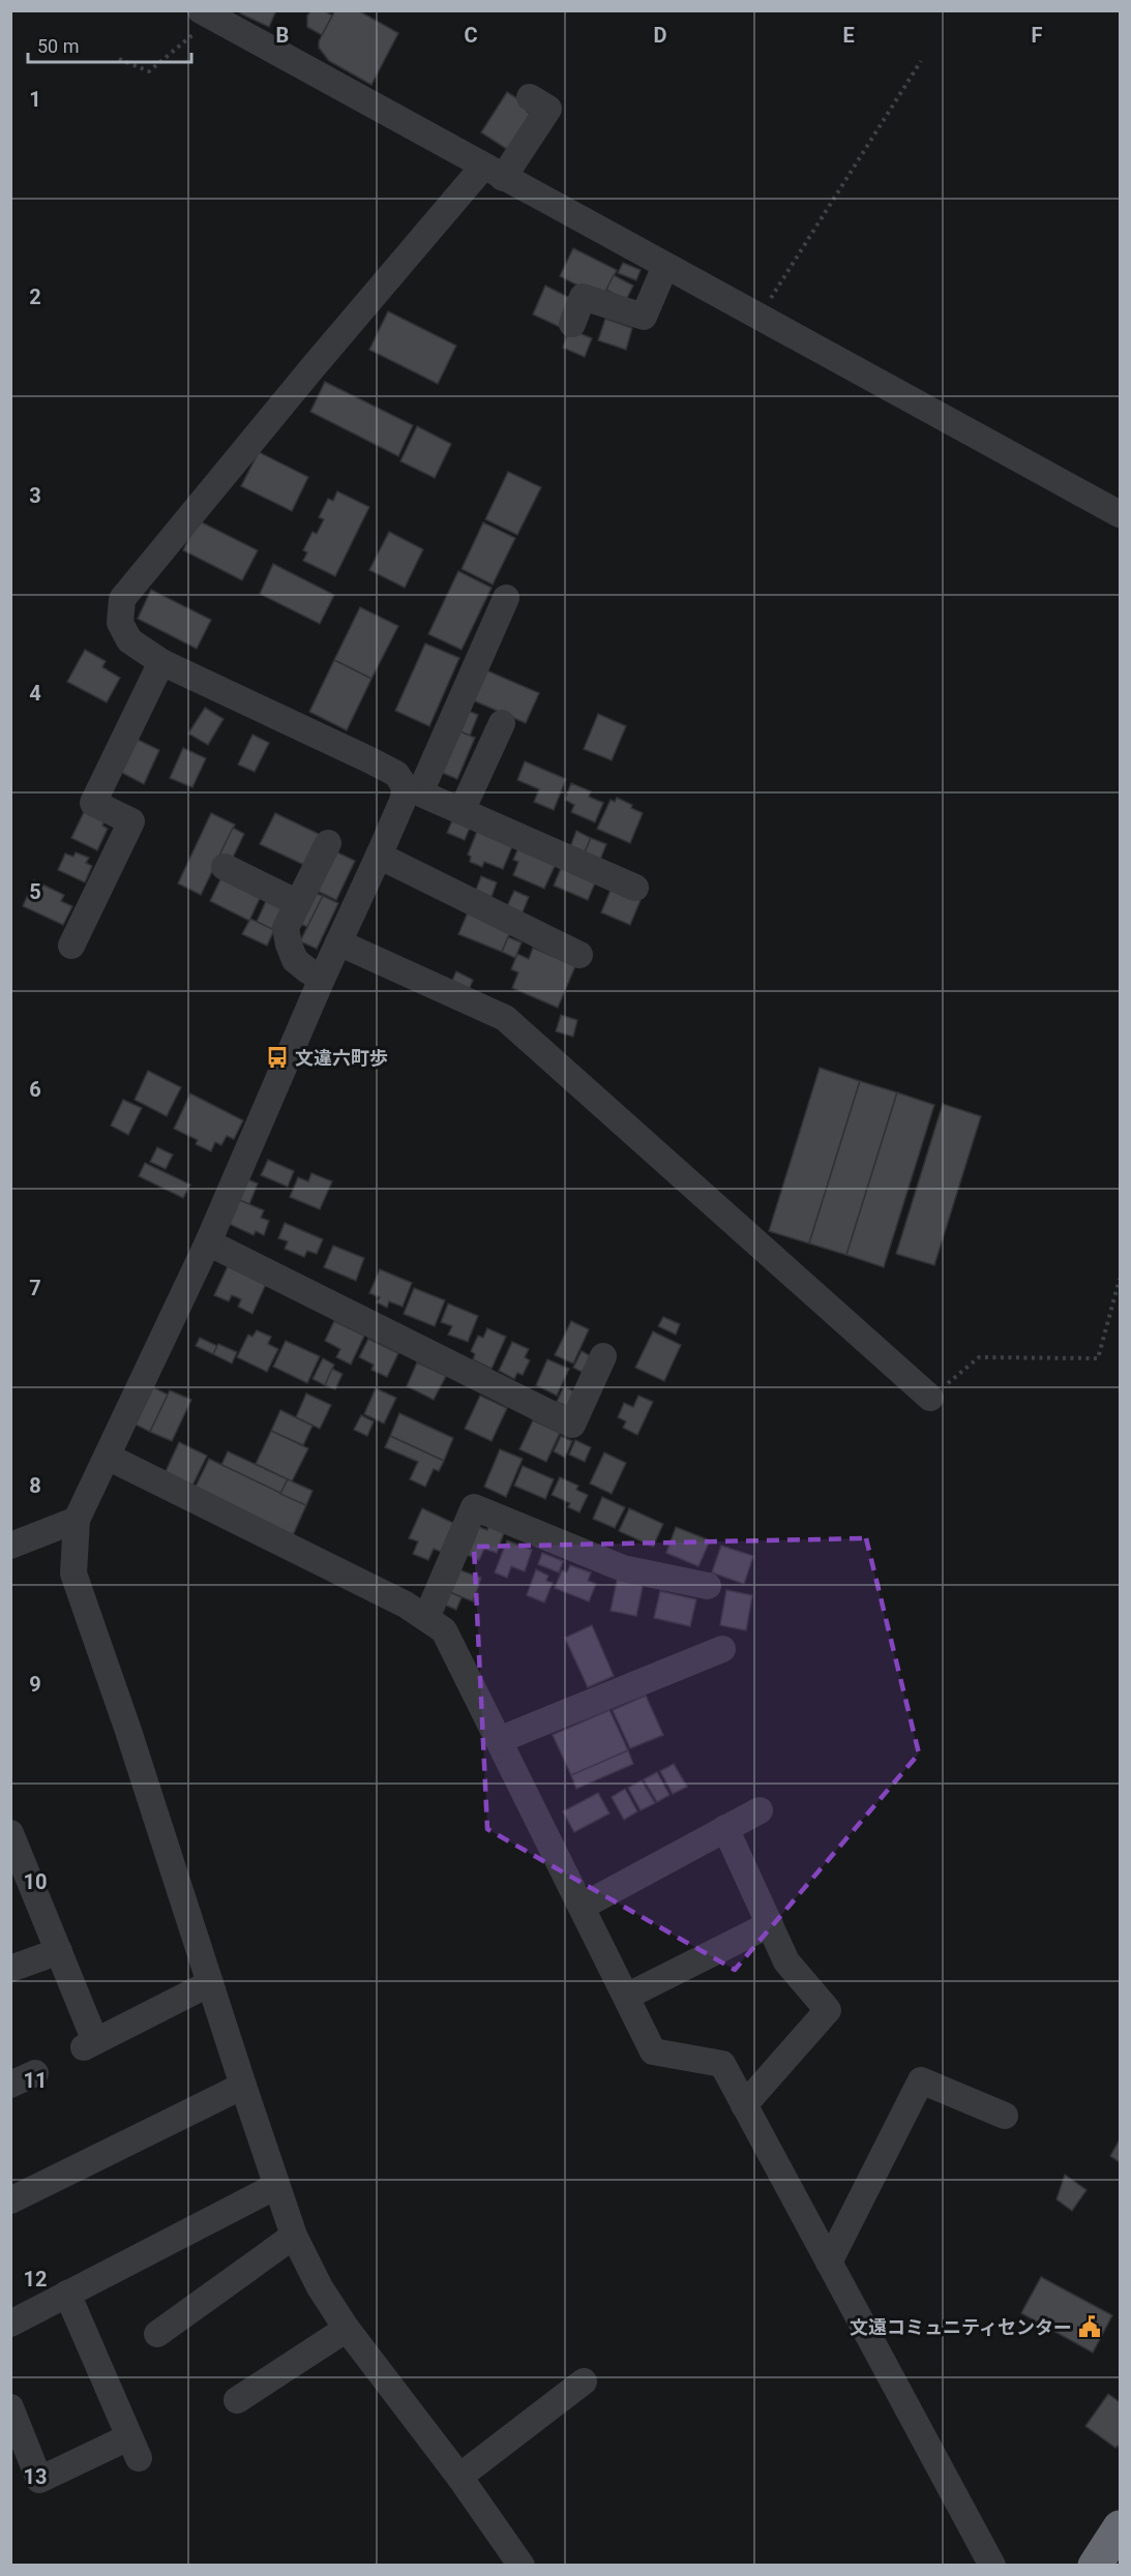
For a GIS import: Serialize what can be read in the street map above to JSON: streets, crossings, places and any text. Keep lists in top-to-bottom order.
{
  "places": {
    "bus stop": ["文違六町歩"],
    "public building": ["文遠コミュニティセンター"]
  },
  "scale_bar": "50 m",
  "grid": {
    "columns": [
      "B",
      "C",
      "D",
      "E",
      "F"
    ],
    "rows": [
      "1",
      "2",
      "3",
      "4",
      "5",
      "6",
      "7",
      "8",
      "9",
      "10",
      "11",
      "12",
      "13"
    ]
  }
}
